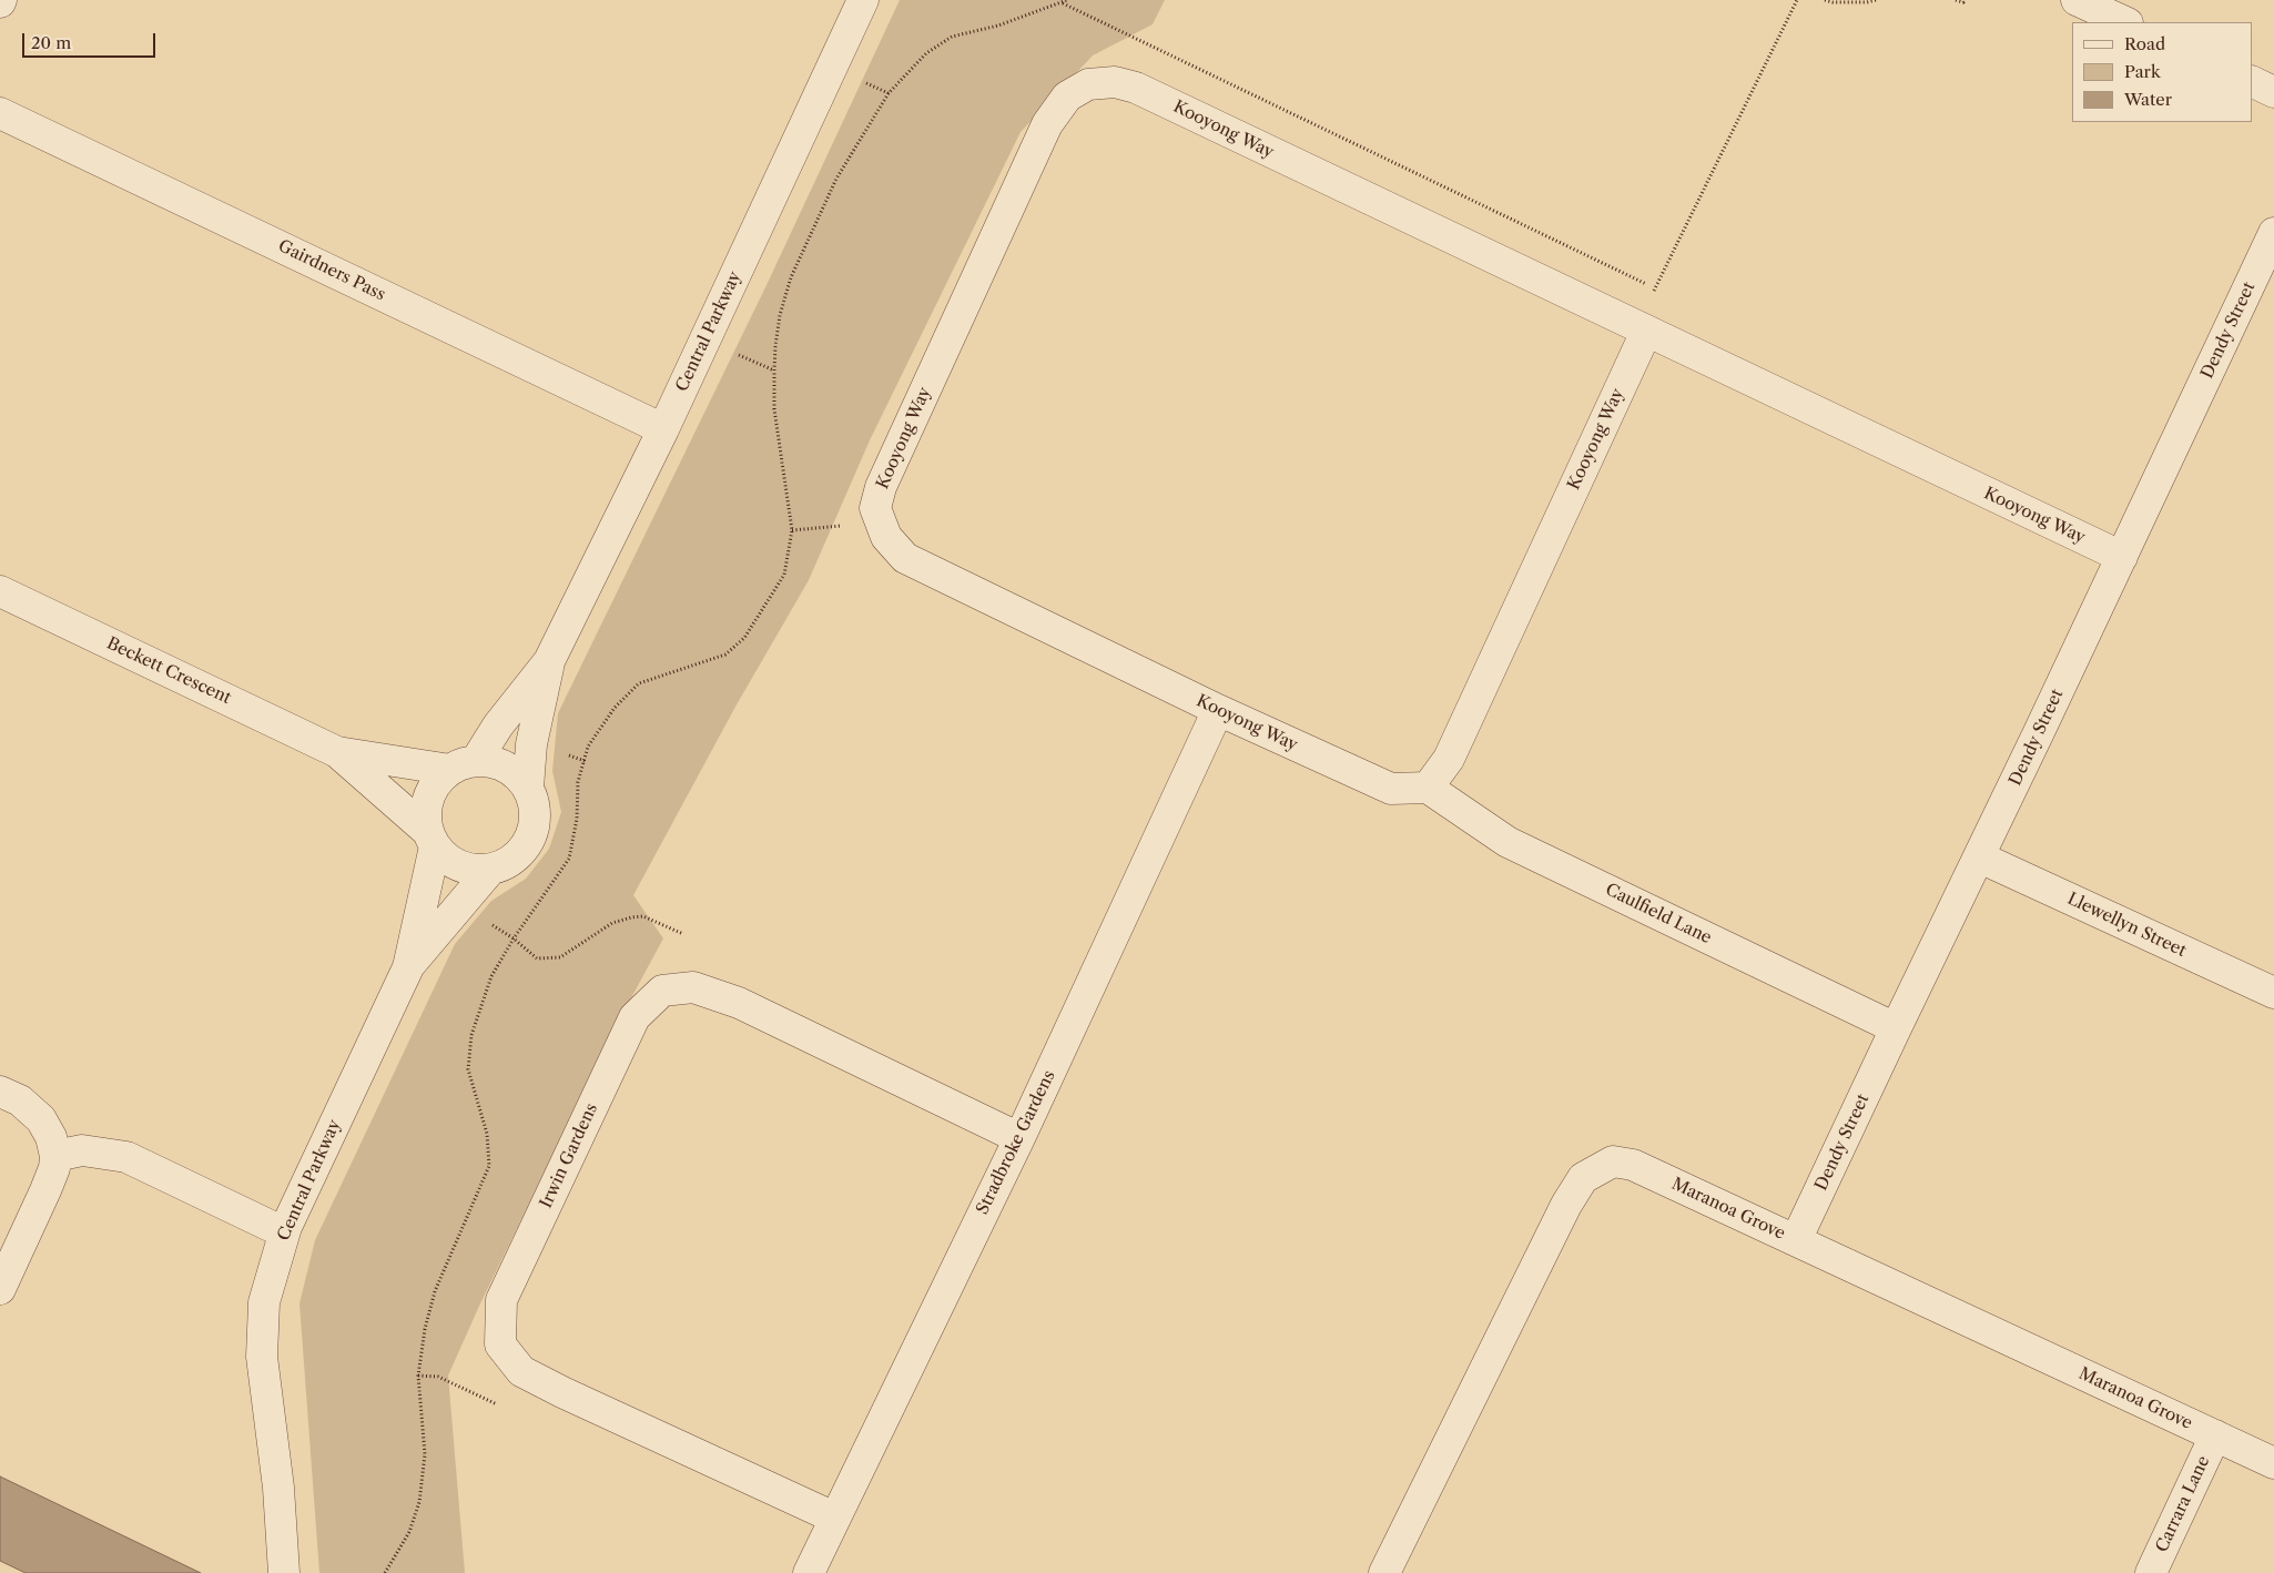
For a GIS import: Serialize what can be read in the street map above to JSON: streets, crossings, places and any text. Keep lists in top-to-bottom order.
{
  "streets": {
    "street": [
      "Kooyong Way",
      "Gairdners Pass",
      "Dendy Street",
      "Central Parkway",
      "Beckett Crescent",
      "Caulfield Lane",
      "Llewellyn Street",
      "Stradbroke Gardens",
      "Irwin Gardens",
      "Maranoa Grove",
      "Carrara Lane"
    ]
  },
  "crossings": [
    ["Kooyong Way", "Dendy Street"],
    ["Kooyong Way", "Caulfield Lane"],
    ["Kooyong Way", "Stradbroke Gardens"],
    ["Gairdners Pass", "Central Parkway"],
    ["Dendy Street", "Caulfield Lane"],
    ["Dendy Street", "Llewellyn Street"],
    ["Dendy Street", "Maranoa Grove"],
    ["Central Parkway", "Beckett Crescent"],
    ["Stradbroke Gardens", "Irwin Gardens"],
    ["Maranoa Grove", "Carrara Lane"]
  ],
  "legend": ["Road", "Park", "Water"],
  "scale_bar": "20 m"
}
